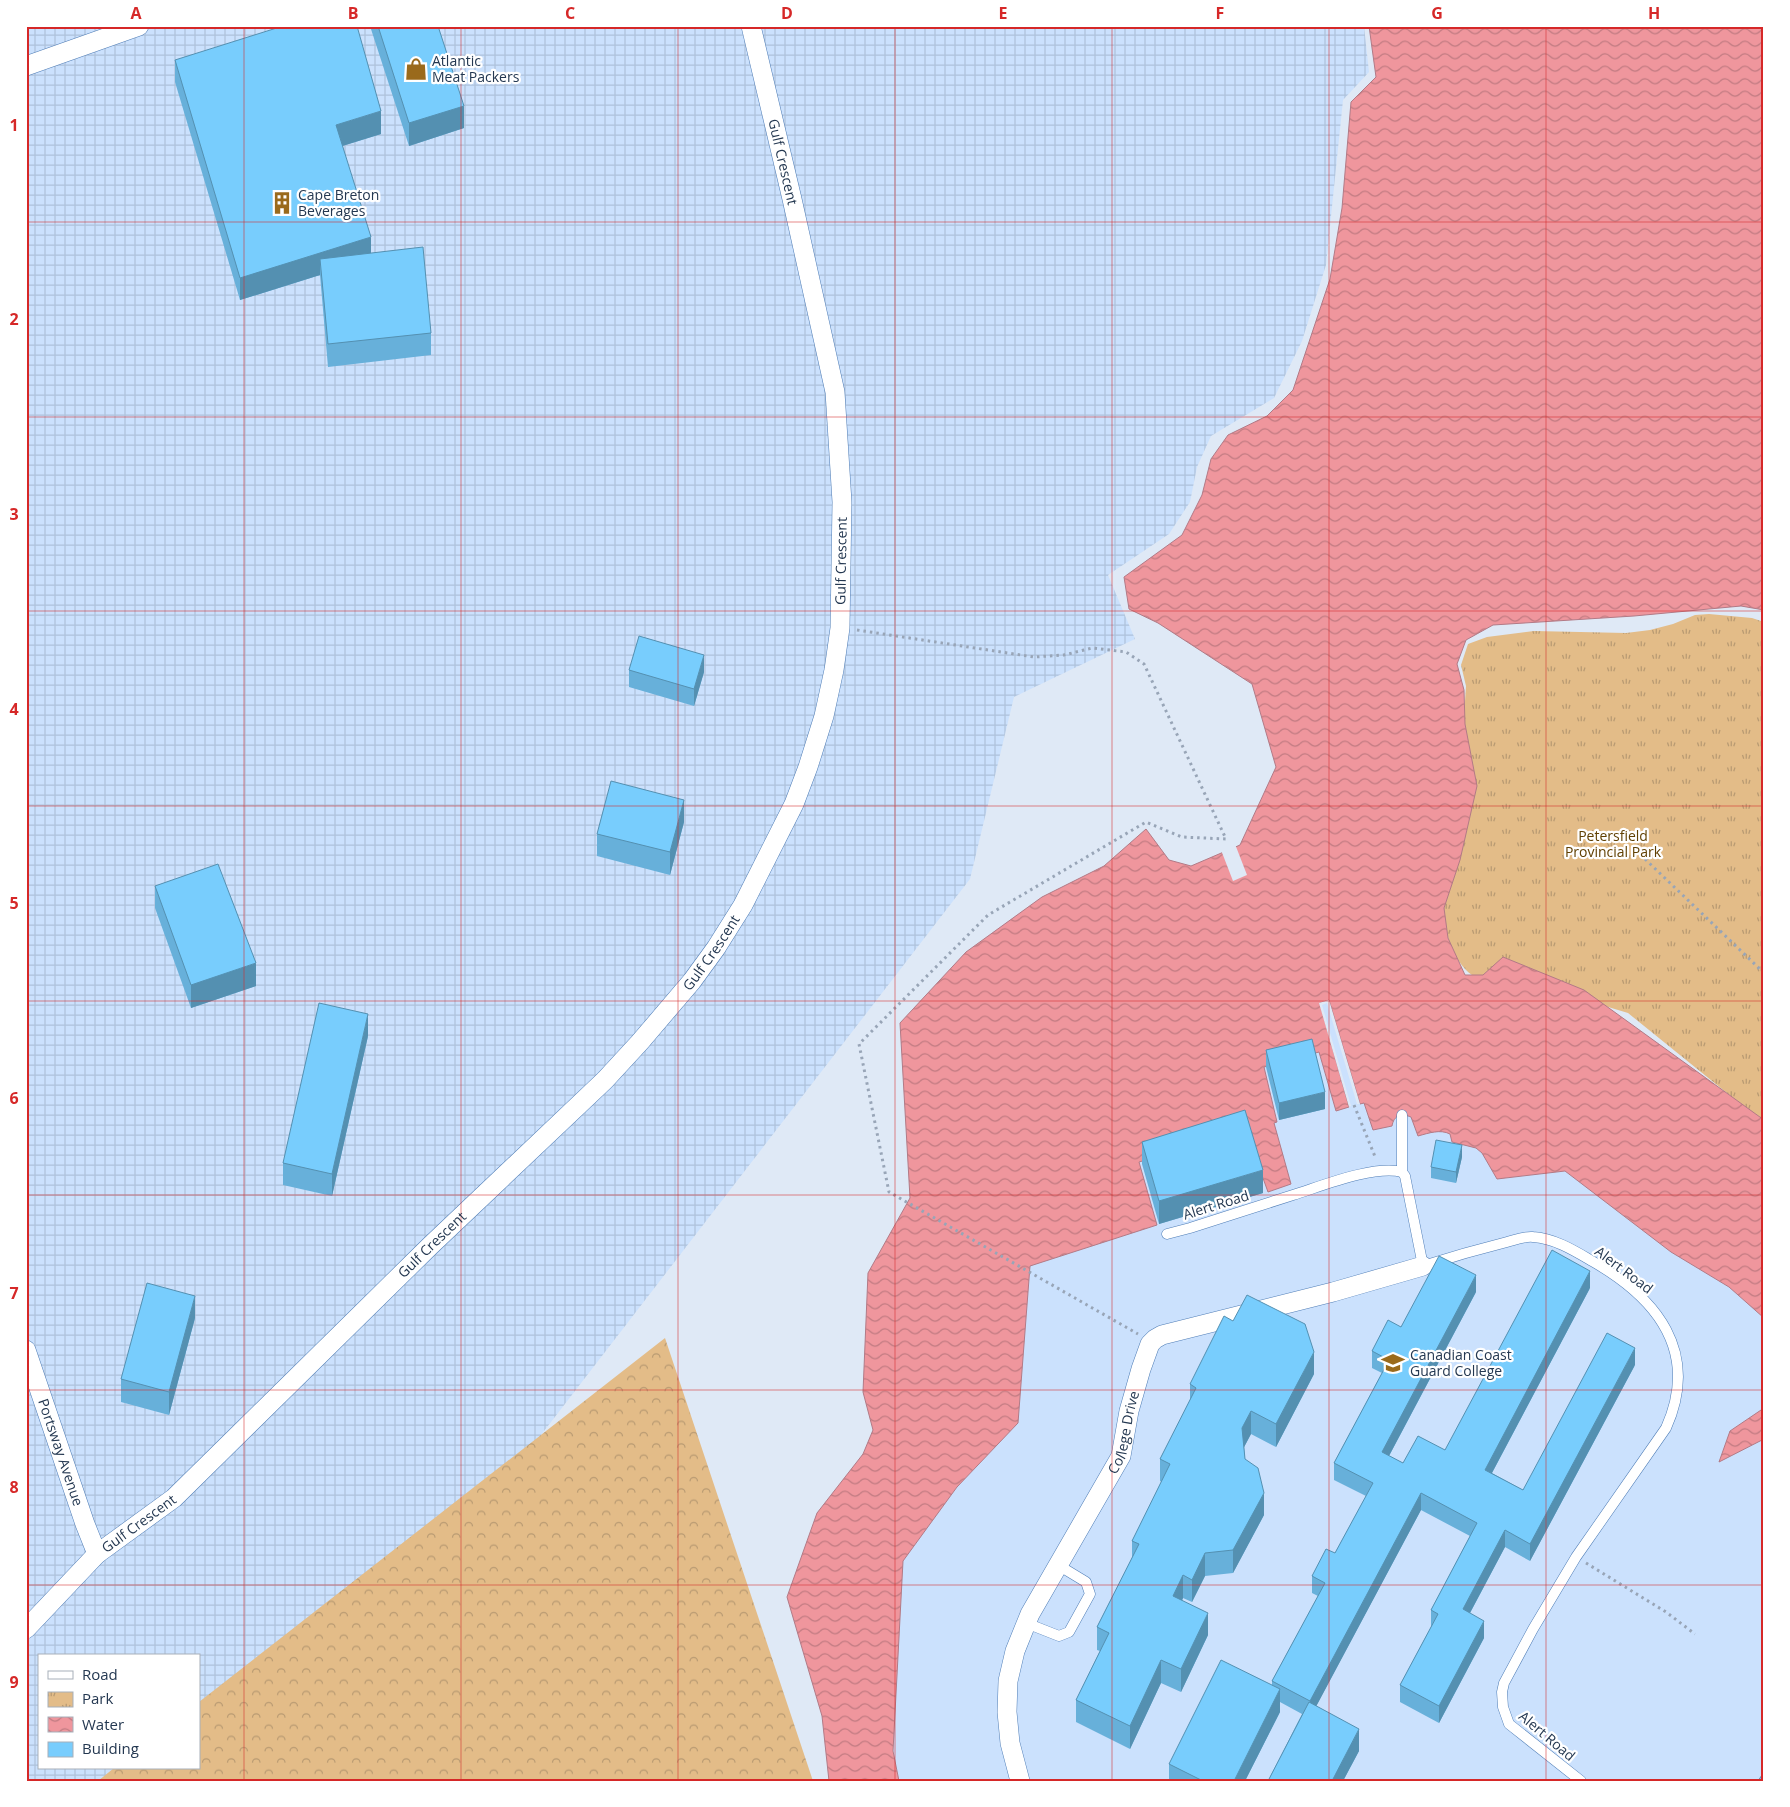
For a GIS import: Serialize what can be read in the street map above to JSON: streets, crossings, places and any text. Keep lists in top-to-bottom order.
{
  "streets": {
    "street": ["Gulf Crescent", "College Drive", "Portsway Avenue"],
    "lane": ["Alert Road"]
  },
  "crossings": [
    ["Gulf Crescent", "Portsway Avenue"],
    ["Alert Road", "College Drive"]
  ],
  "parks": ["Petersfield Provincial Park"],
  "places": {
    "shop": ["Atlantic Meat Packers"],
    "building": ["Cape Breton Beverages"],
    "school or university": ["Canadian Coast Guard College"]
  },
  "legend": [
    "Road",
    "Park",
    "Water",
    "Building"
  ],
  "grid": {
    "columns": [
      "A",
      "B",
      "C",
      "D",
      "E",
      "F",
      "G",
      "H"
    ],
    "rows": [
      "1",
      "2",
      "3",
      "4",
      "5",
      "6",
      "7",
      "8",
      "9"
    ]
  }
}
